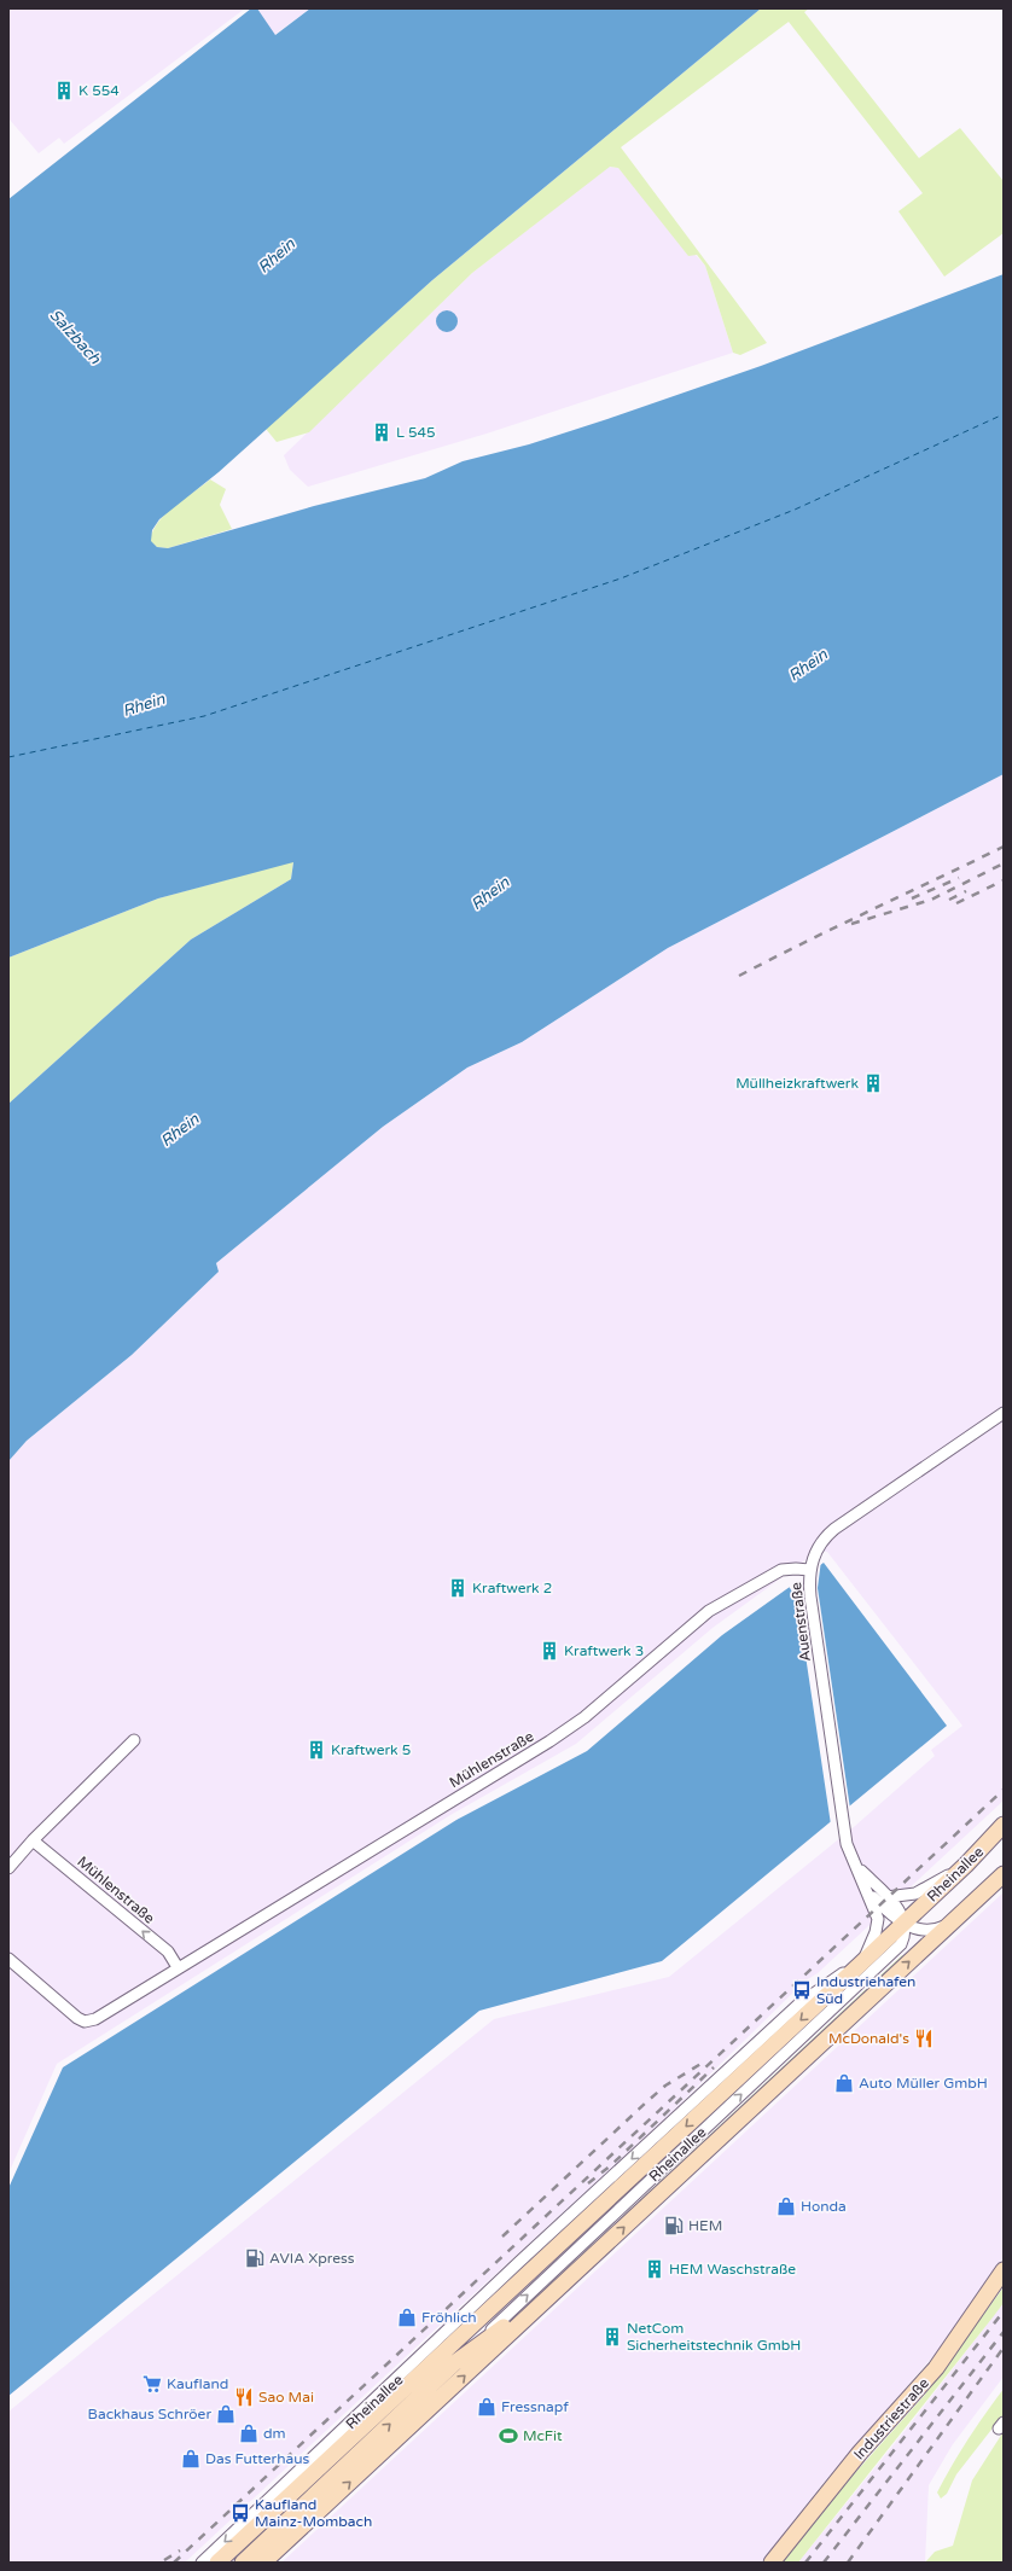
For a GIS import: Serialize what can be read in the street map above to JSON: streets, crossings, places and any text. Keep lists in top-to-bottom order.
{
  "streets": {
    "main road": ["Rheinallee", "Industriestraße"],
    "street": ["Auenstraße", "Mühlenstraße"]
  },
  "crossings": [
    ["Auenstraße", "Mühlenstraße"],
    ["Auenstraße", "Rheinallee"]
  ],
  "water": ["Rhein", "Salzbach"],
  "places": {
    "building": [
      "K 554",
      "L 545",
      "Müllheizkraftwerk",
      "Kraftwerk 2",
      "Kraftwerk 3",
      "Kraftwerk 5",
      "HEM Waschstraße",
      "NetCom Sicherheitstechnik GmbH"
    ],
    "bus stop": ["Industriehafen Süd", "Kaufland Mainz-Mombach"],
    "restaurant": ["McDonald's", "Sao Mai"],
    "shop": [
      "Auto Müller GmbH",
      "Honda",
      "Fröhlich",
      "Fressnapf",
      "Backhaus Schröer",
      "dm",
      "Das Futterhaus"
    ],
    "fuel station": ["HEM", "AVIA Xpress"],
    "supermarket": ["Kaufland"],
    "sports": ["McFit"]
  }
}
